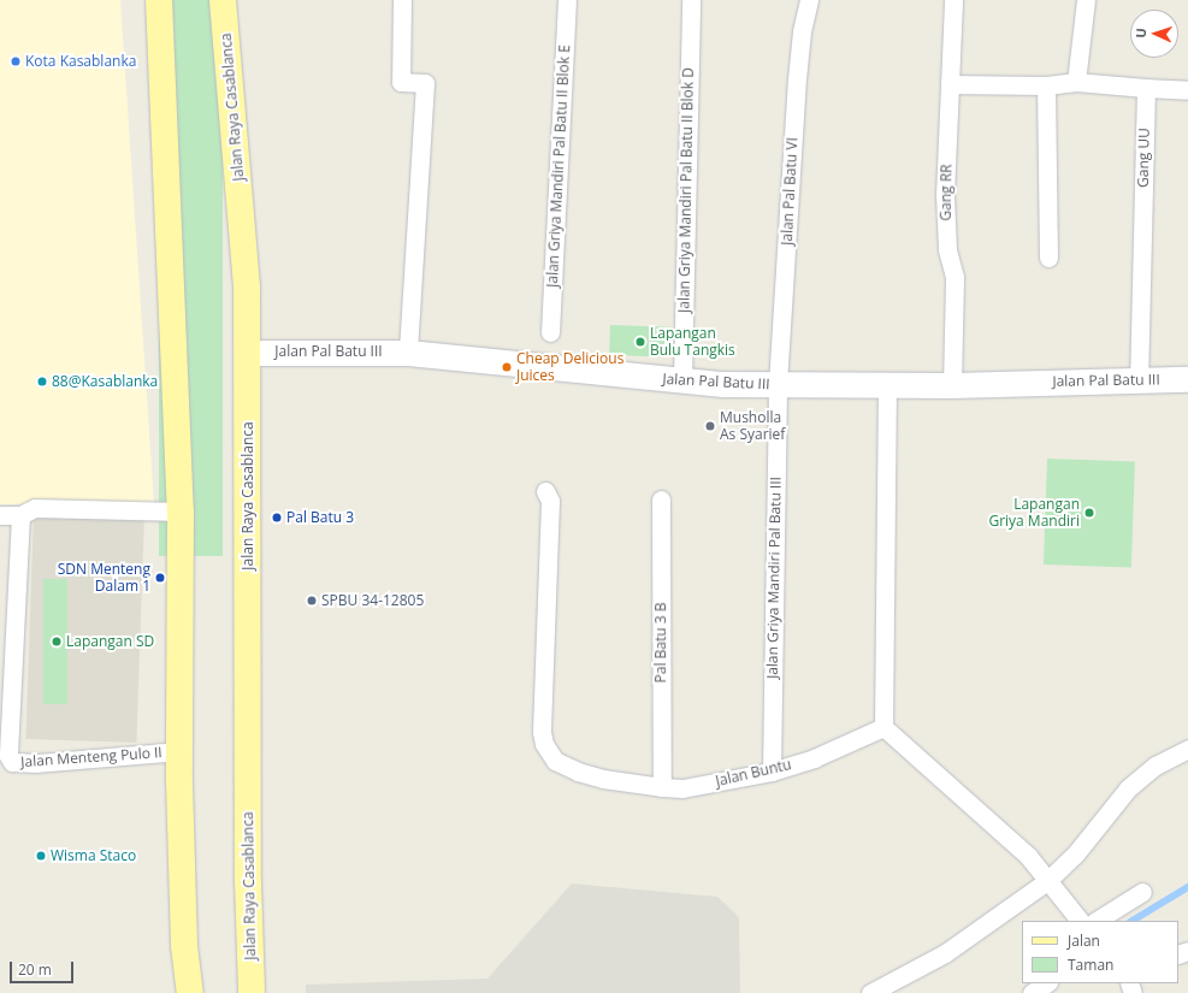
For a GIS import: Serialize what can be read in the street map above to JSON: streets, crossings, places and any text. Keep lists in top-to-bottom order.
{
  "streets": {
    "main road": ["Jalan Raya Casablanca"],
    "street": [
      "Gang UU",
      "Jalan Griya Mandiri Pal Batu II Blok E",
      "Jalan Griya Mandiri Pal Batu II Blok D",
      "Jalan Pal Batu VI",
      "Gang RR",
      "Jalan Pal Batu III",
      "Jalan Griya Mandiri Pal Batu III",
      "Pal Batu 3 B",
      "Jalan Menteng Pulo II",
      "Jalan Buntu"
    ]
  },
  "crossings": [
    ["Jalan Raya Casablanca", "Jalan Pal Batu III"],
    ["Gang UU", "Jalan Pal Batu III"],
    ["Jalan Griya Mandiri Pal Batu II Blok D", "Jalan Pal Batu III"],
    ["Jalan Pal Batu VI", "Jalan Pal Batu III"],
    ["Jalan Pal Batu VI", "Jalan Griya Mandiri Pal Batu III"],
    ["Gang RR", "Jalan Pal Batu III"],
    ["Jalan Pal Batu III", "Jalan Griya Mandiri Pal Batu III"],
    ["Jalan Griya Mandiri Pal Batu III", "Jalan Buntu"],
    ["Pal Batu 3 B", "Jalan Buntu"]
  ],
  "places": [
    "Kota Kasablanka",
    "Lapangan Bulu Tangkis",
    "Cheap Delicious Juices",
    "88@Kasablanka",
    "Musholla As Syarief",
    "Lapangan Griya Mandiri",
    "Pal Batu 3",
    "SDN Menteng Dalam 1",
    "SPBU 34-12805",
    "Lapangan SD",
    "Wisma Staco"
  ],
  "legend": ["Jalan", "Taman"],
  "scale_bar": "20 m",
  "north": "left"
}
